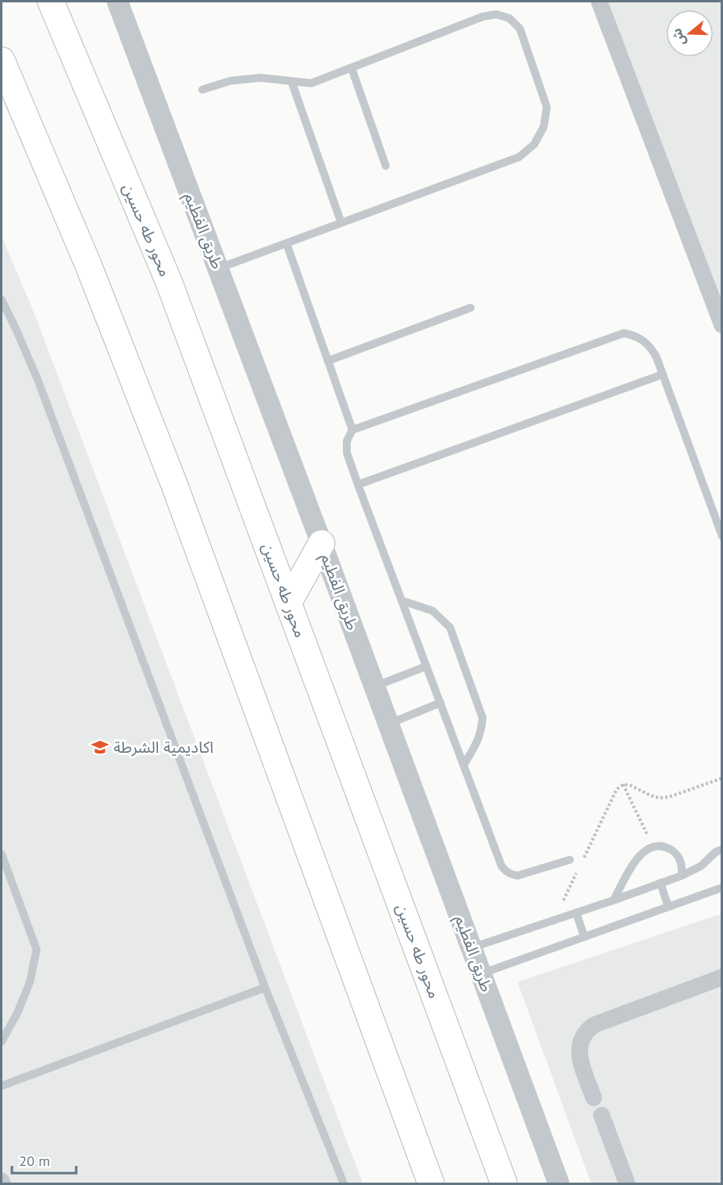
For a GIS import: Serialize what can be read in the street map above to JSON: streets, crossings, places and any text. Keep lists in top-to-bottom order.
{
  "streets": {
    "main road": ["محور طه حسين"],
    "street": ["طريق الفطيم"]
  },
  "places": {
    "school or university": ["اكاديمية الشرطة"]
  },
  "scale_bar": "20 m",
  "north": "left"
}
